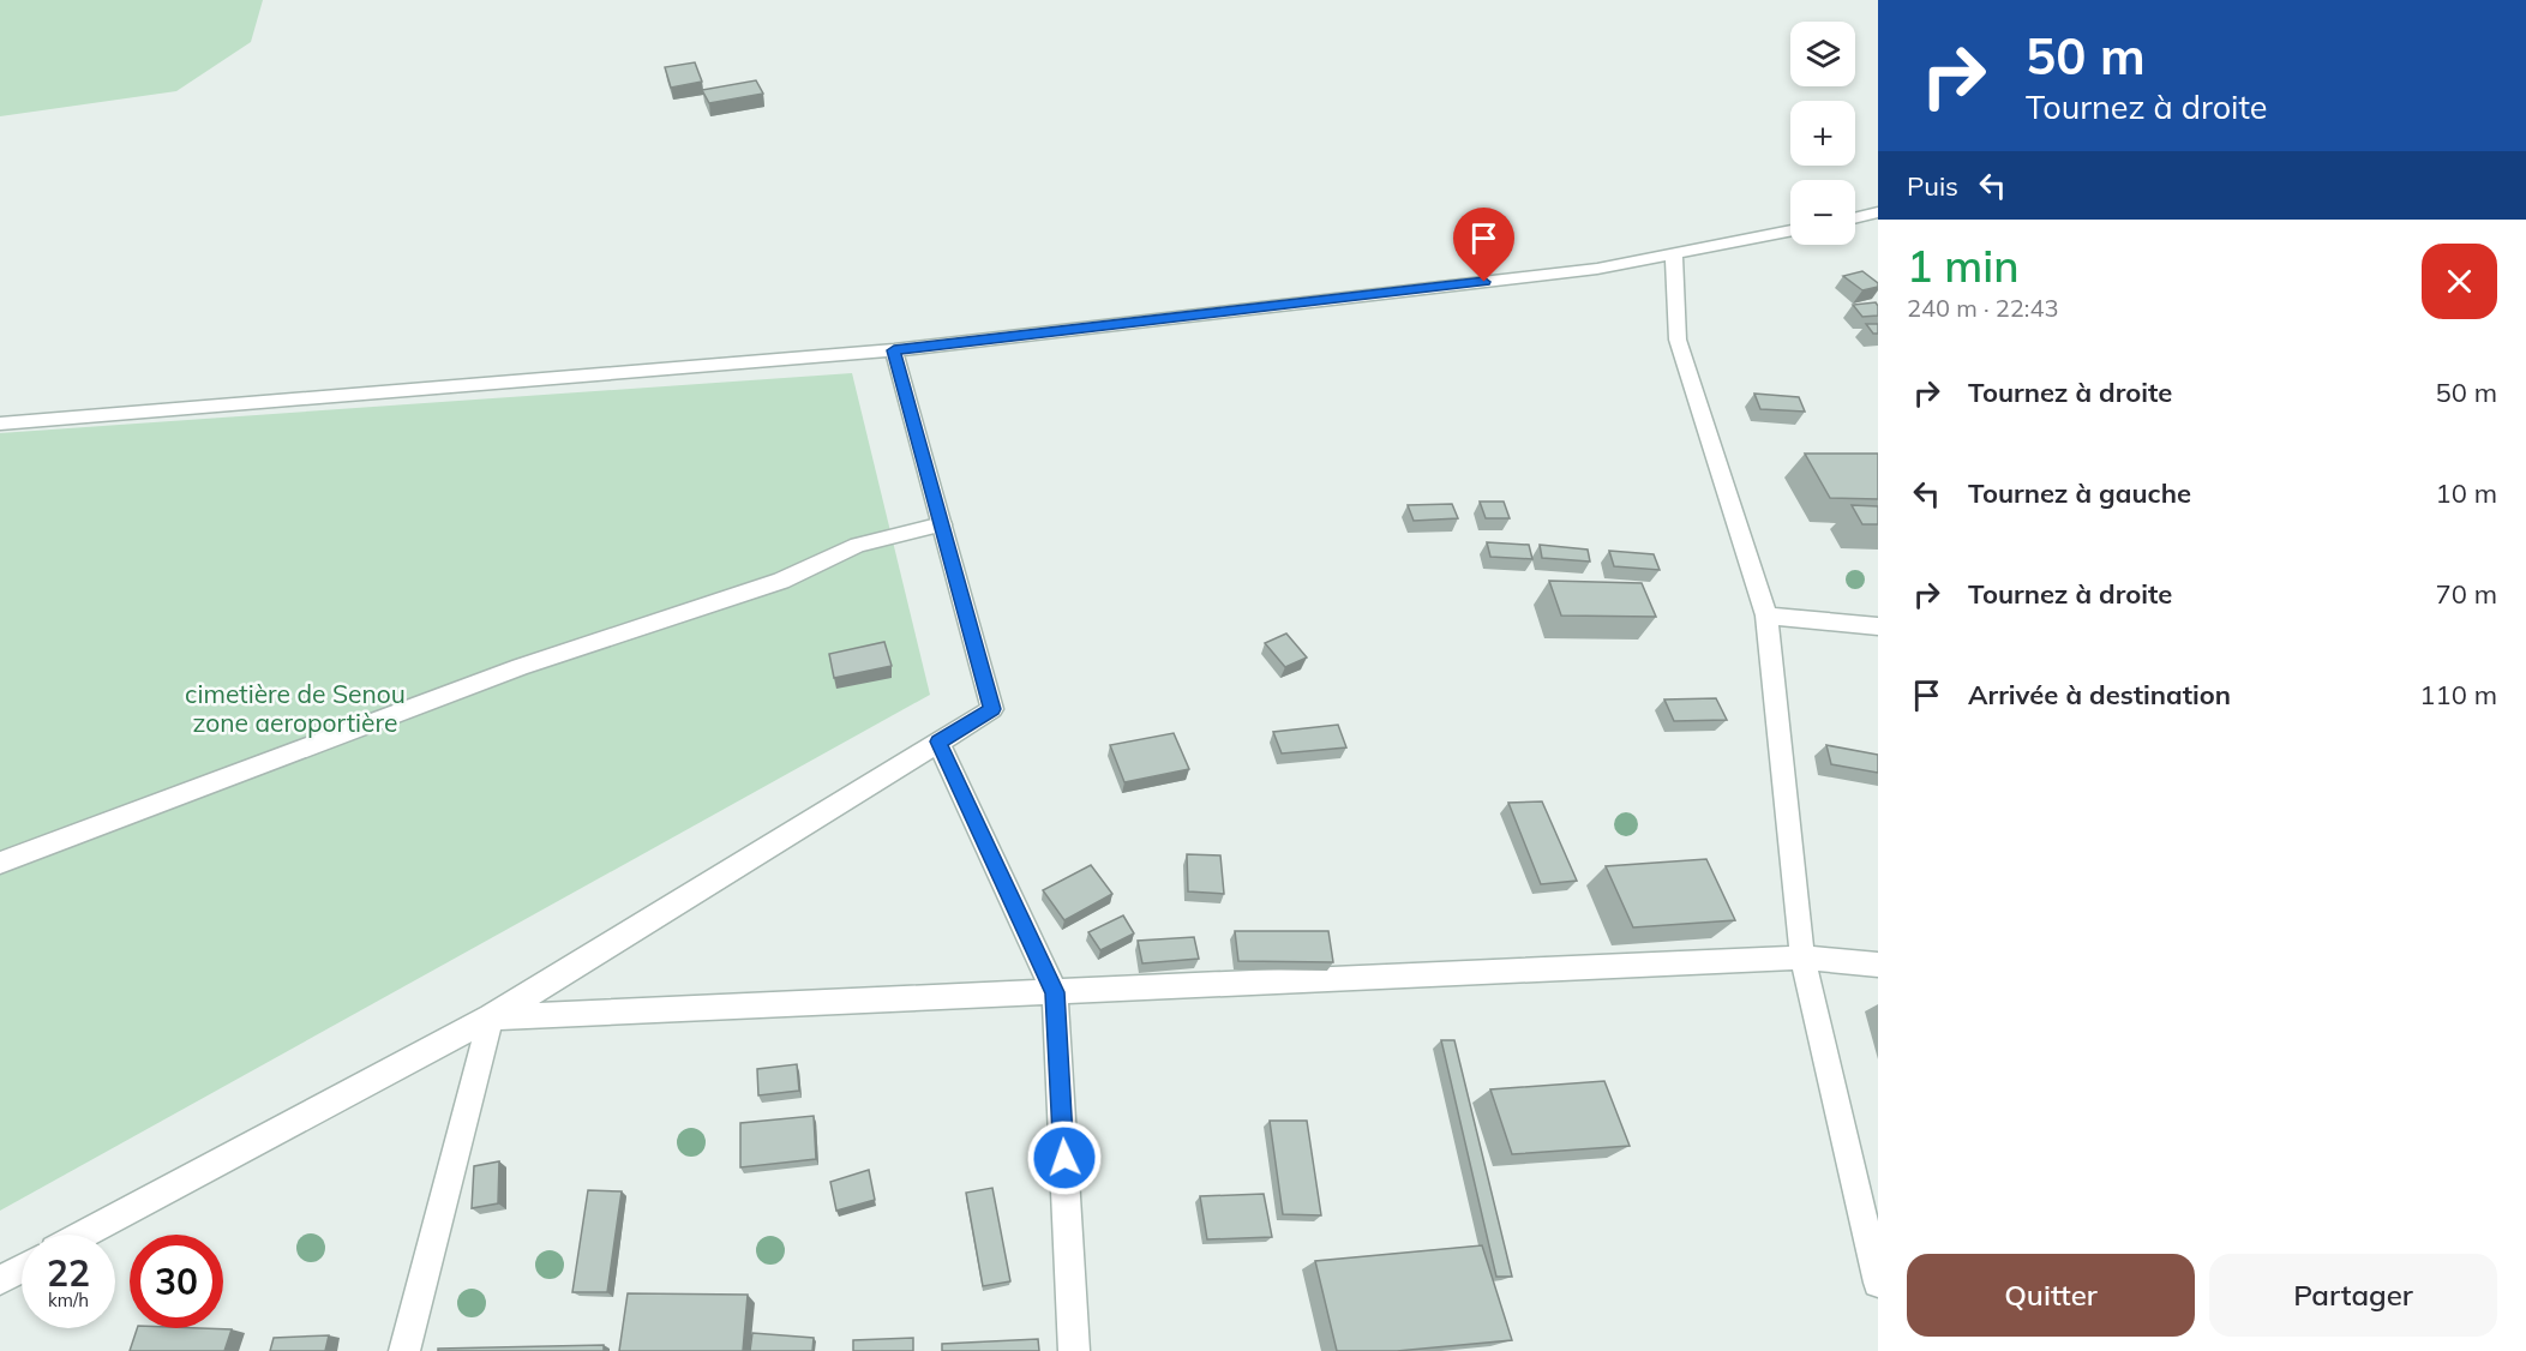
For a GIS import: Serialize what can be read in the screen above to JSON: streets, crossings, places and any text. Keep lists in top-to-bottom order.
{
  "parks": ["cimetière de Senou zone aeroportière"],
  "page": {
    "turn": ["50 m", "Tournez à droite"],
    "map_buttons": ["+", "−"],
    "then": "Puis",
    "heading": ["1 min", "240 m · 22:43"],
    "list": [
      {
        "name": "Tournez à droite",
        "value": "50 m"
      },
      {
        "name": "Tournez à gauche",
        "value": "10 m"
      },
      {
        "name": "Tournez à droite",
        "value": "70 m"
      },
      {
        "name": "Arrivée à destination",
        "value": "110 m"
      }
    ],
    "speed": "22 km/h",
    "limit": "30",
    "buttons": ["Quitter", "Partager"]
  }
}
